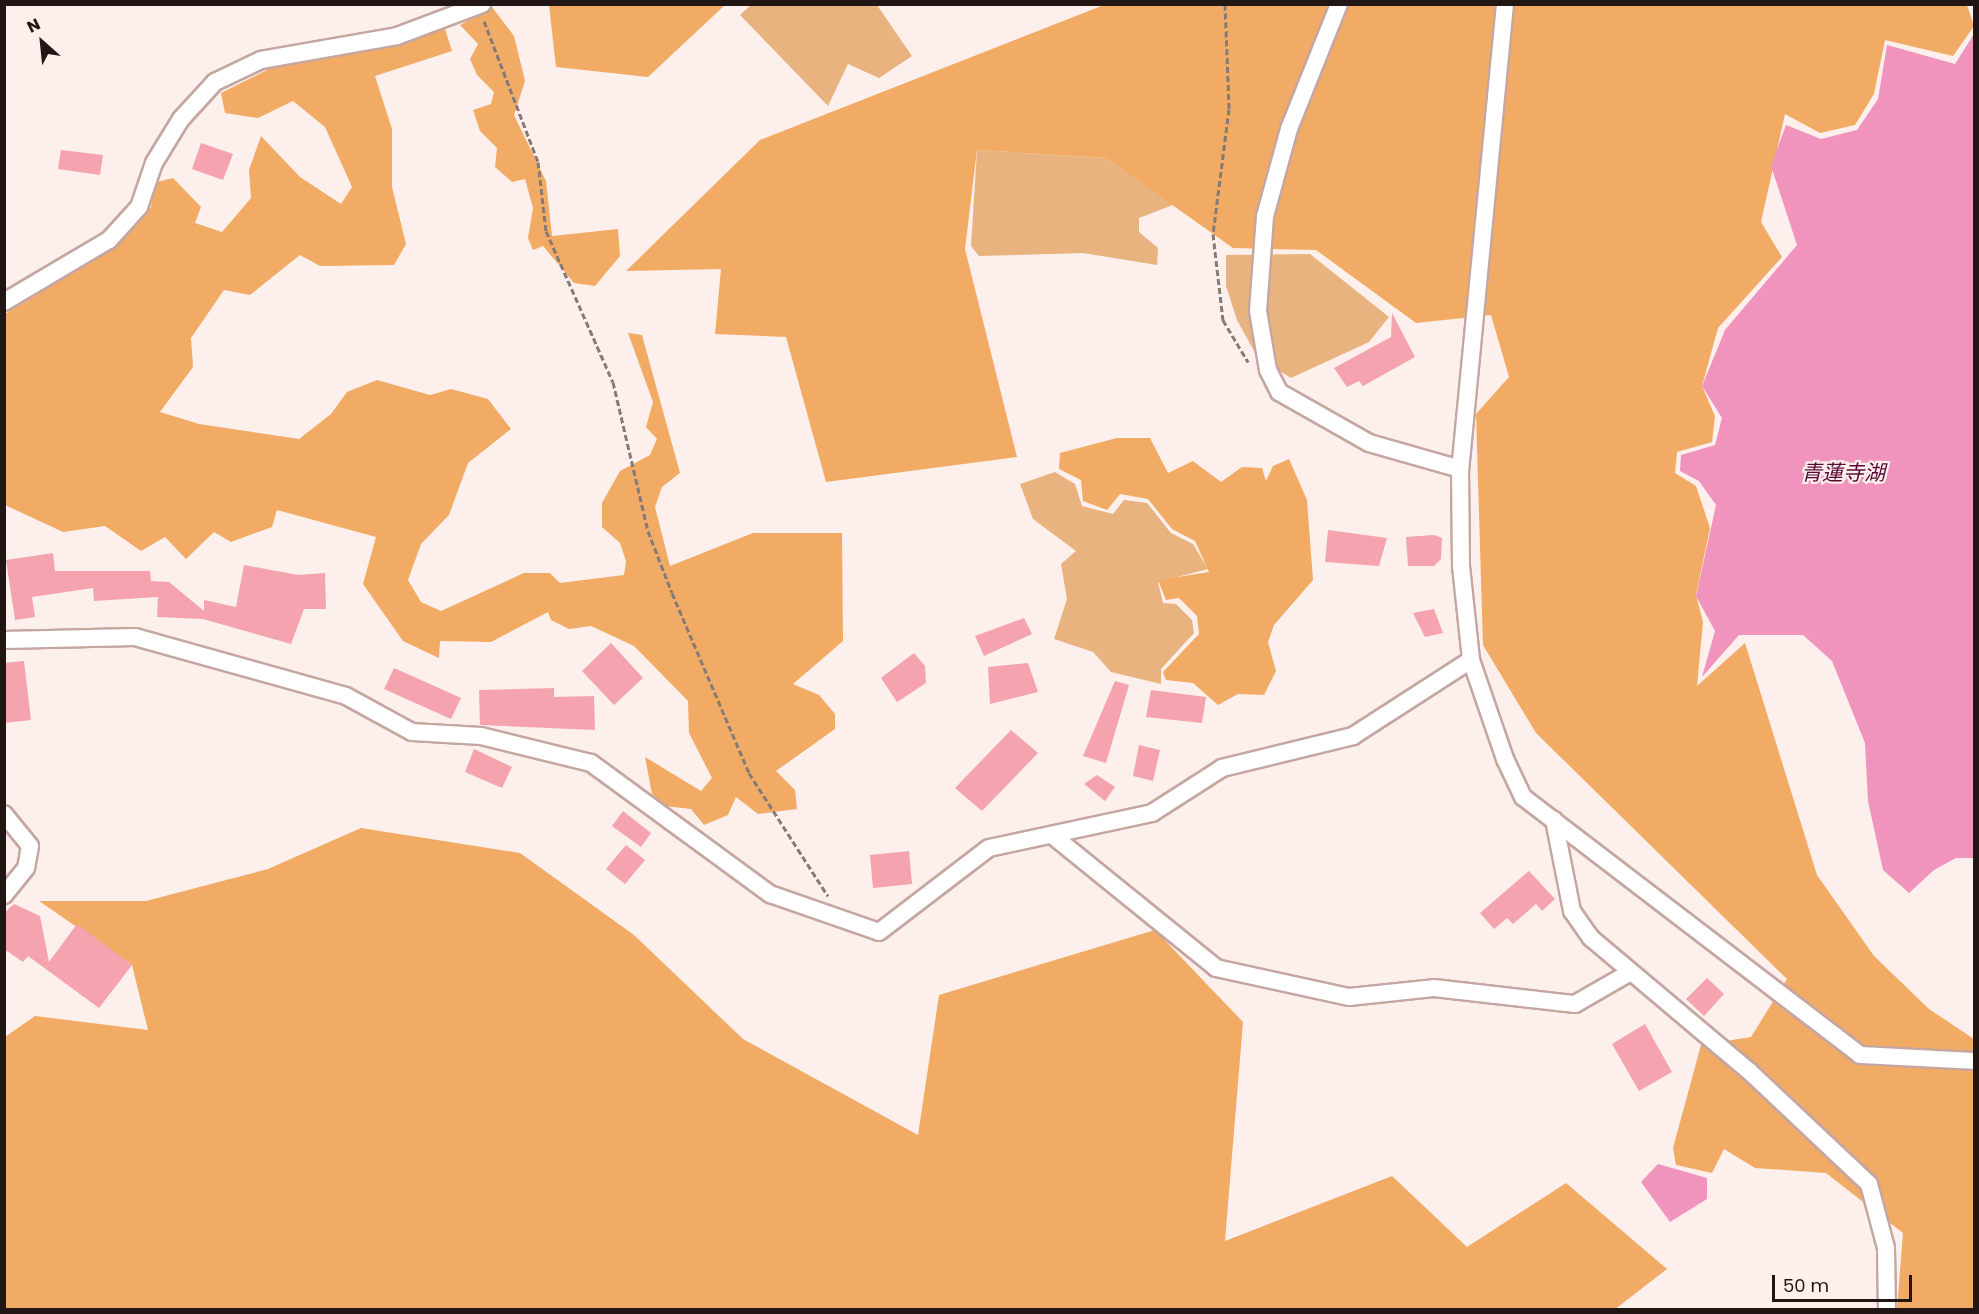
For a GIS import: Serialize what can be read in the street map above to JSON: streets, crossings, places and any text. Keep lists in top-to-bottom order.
{
  "water": ["青蓮寺湖"],
  "scale_bar": "50 m",
  "north": "top left"
}
